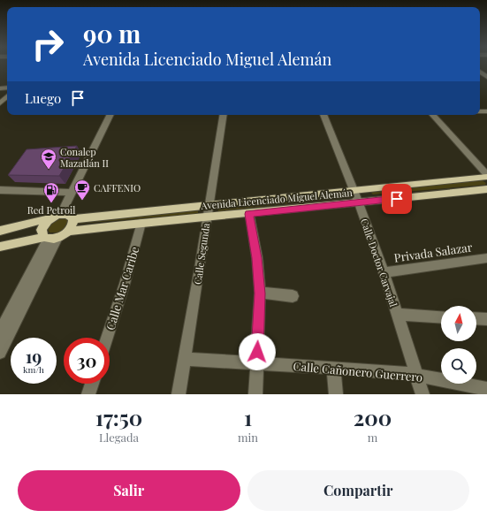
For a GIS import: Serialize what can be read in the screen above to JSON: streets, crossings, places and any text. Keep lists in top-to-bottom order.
{
  "streets": {
    "main road": ["Avenida Licenciado Miguel Alemán"],
    "street": [
      "Privada Salazar",
      "Calle Segunda",
      "Calle Doctor Carvajal",
      "Calle Mar Caribe",
      "Calle Cañonero Guerrero"
    ]
  },
  "crossings": [
    ["Avenida Licenciado Miguel Alemán", "Calle Segunda"],
    ["Avenida Licenciado Miguel Alemán", "Calle Doctor Carvajal"],
    ["Avenida Licenciado Miguel Alemán", "Calle Mar Caribe"],
    ["Privada Salazar", "Calle Doctor Carvajal"],
    ["Calle Segunda", "Calle Cañonero Guerrero"],
    ["Calle Doctor Carvajal", "Calle Cañonero Guerrero"]
  ],
  "places": {
    "school or university": ["Conalep Mazatlán II"],
    "cafe": ["CAFFENIO"],
    "fuel station": ["Red Petroil"]
  },
  "north": "top",
  "page": {
    "turn": ["90 m", "Avenida Licenciado Miguel Alemán"],
    "then": "Luego",
    "speed": "19 km/h",
    "limit": "30",
    "eta": [
      "17:50",
      "Llegada",
      "1",
      "min",
      "200",
      "m"
    ],
    "buttons": ["Salir", "Compartir"]
  }
}
